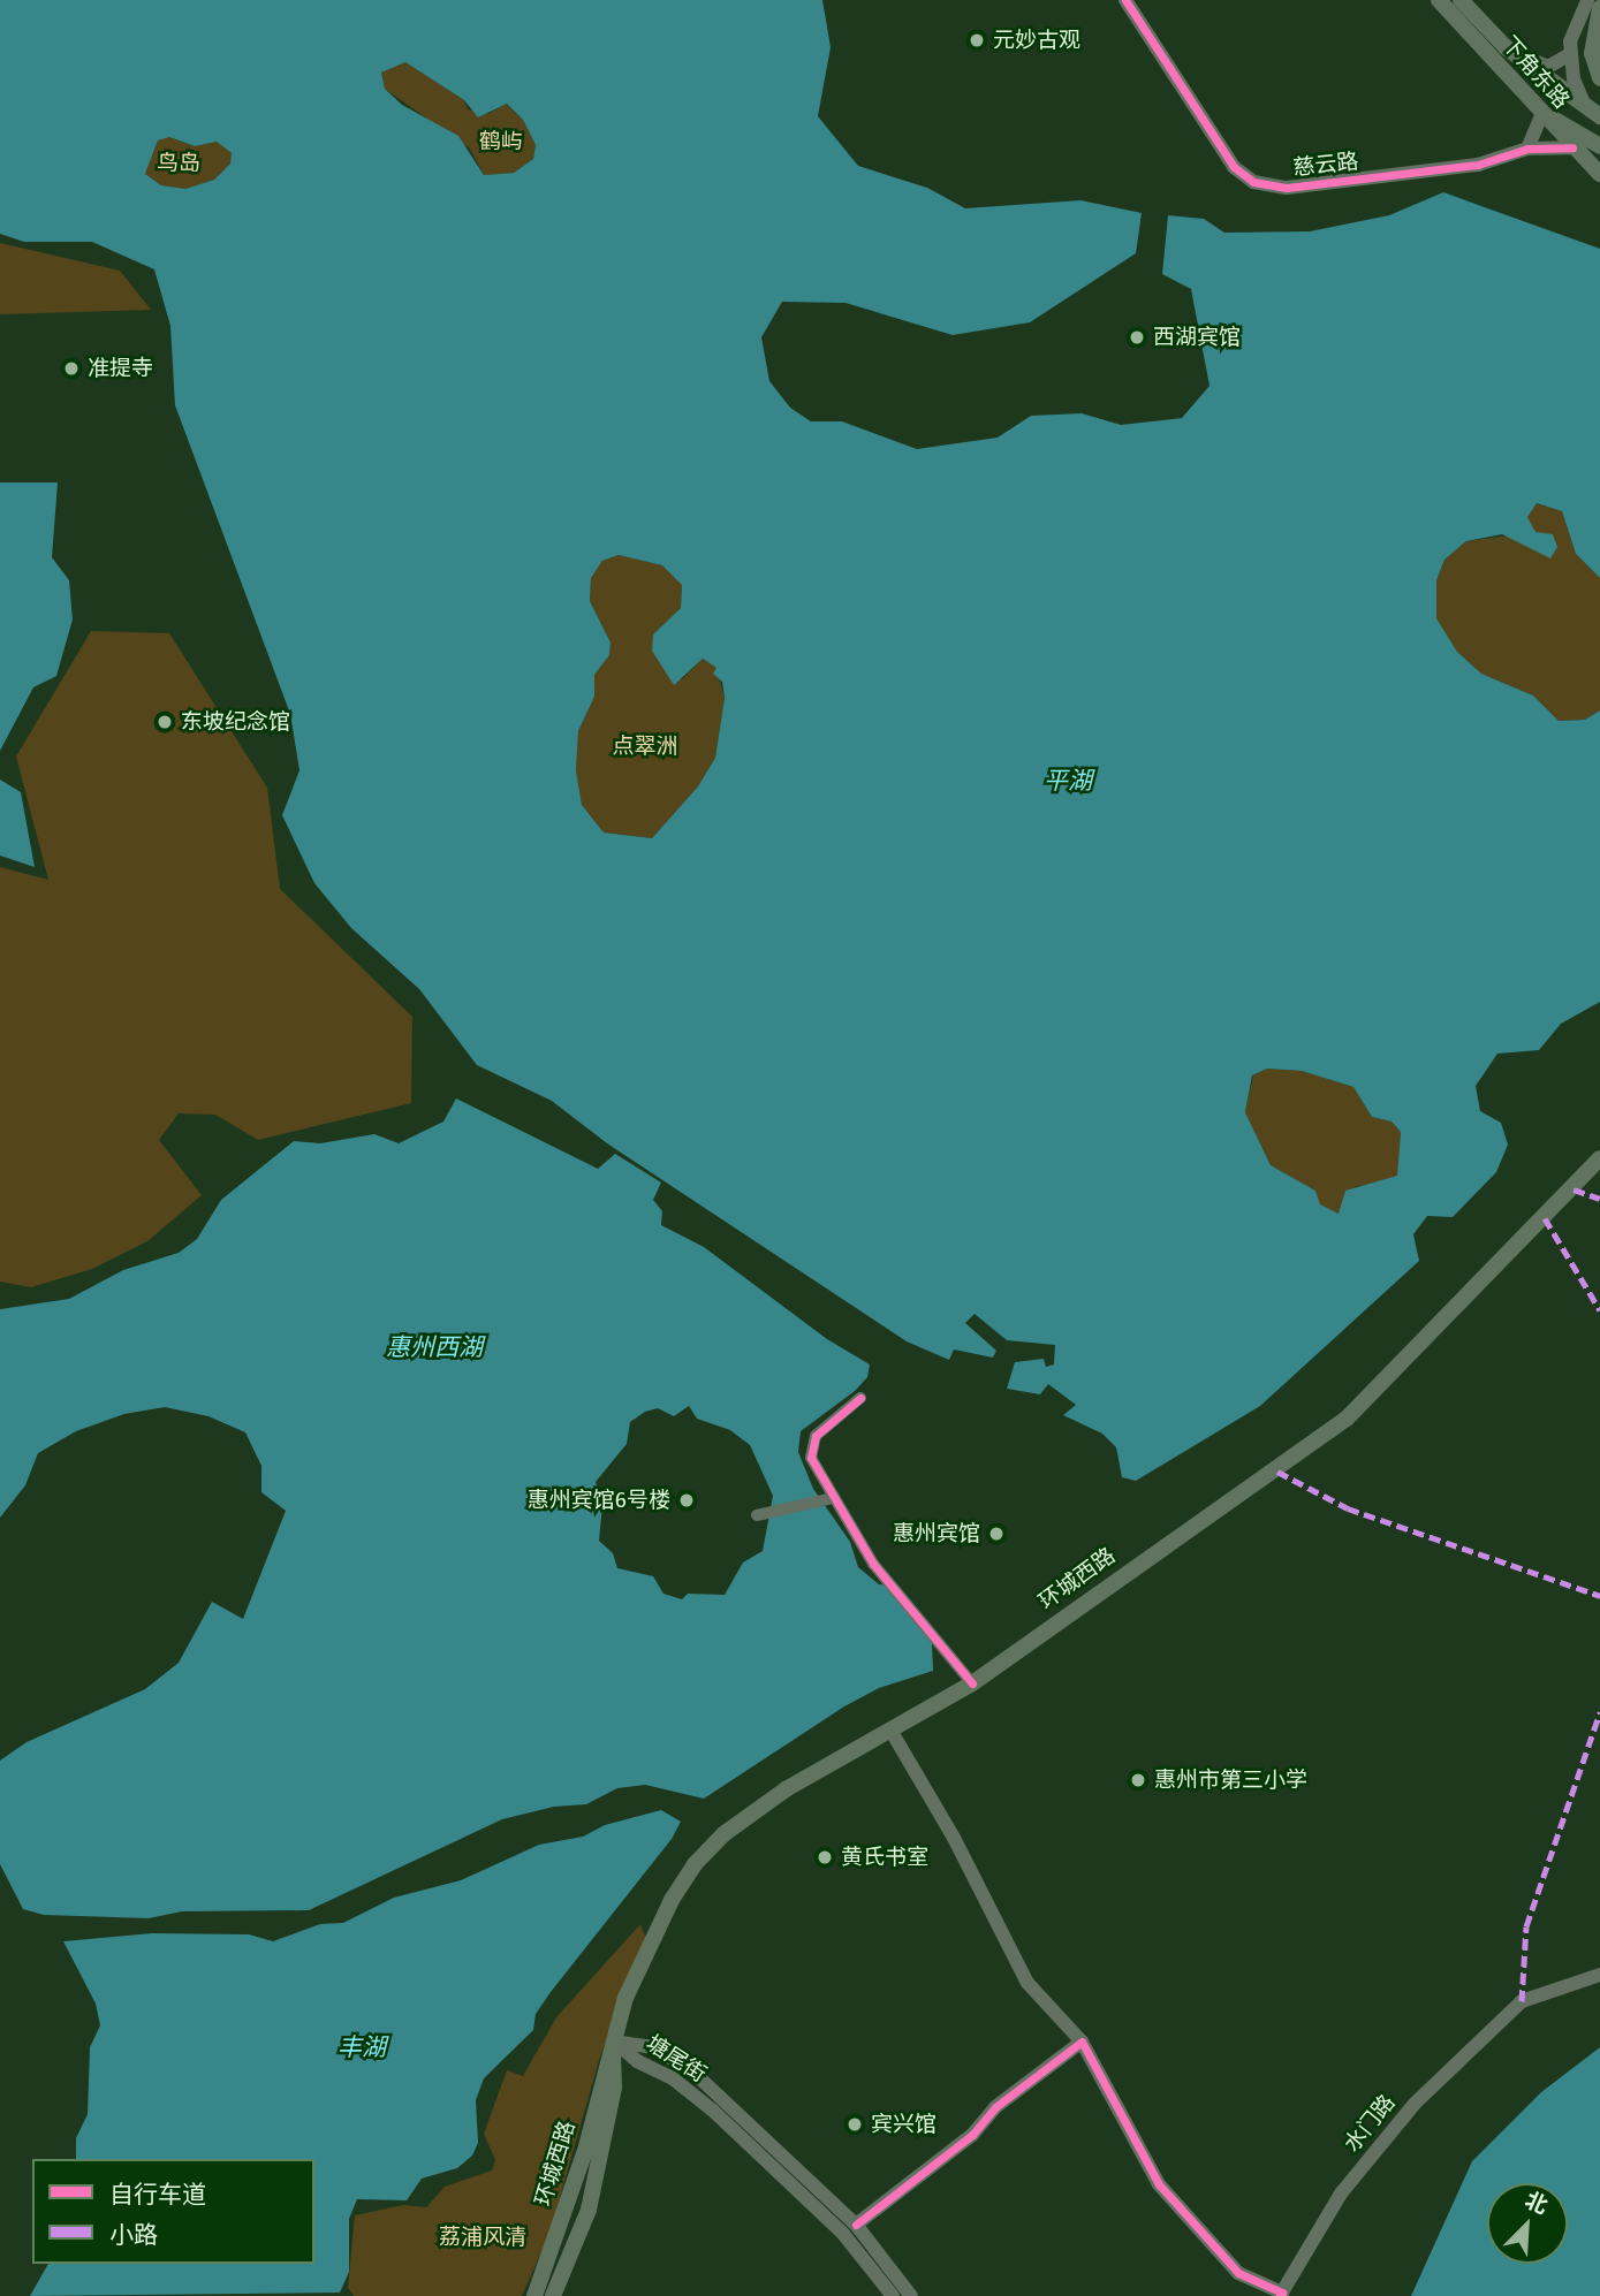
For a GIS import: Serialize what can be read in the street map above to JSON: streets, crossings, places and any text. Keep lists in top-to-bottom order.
{
  "streets": {
    "main road": ["下角东路", "环城西路"],
    "street": ["慈云路", "塘尾街", "水门路"]
  },
  "crossings": [
    ["下角东路", "慈云路"],
    ["环城西路", "塘尾街"]
  ],
  "water": ["平湖", "惠州西湖", "丰湖"],
  "parks": [
    "鹤屿",
    "鸟岛",
    "点翠洲",
    "荔浦风清"
  ],
  "places": [
    "元妙古观",
    "西湖宾馆",
    "准提寺",
    "东坡纪念馆",
    "惠州宾馆6号楼",
    "惠州宾馆",
    "惠州市第三小学",
    "黄氏书室",
    "宾兴馆"
  ],
  "legend": ["自行车道", "小路"],
  "north": "top right"
}
